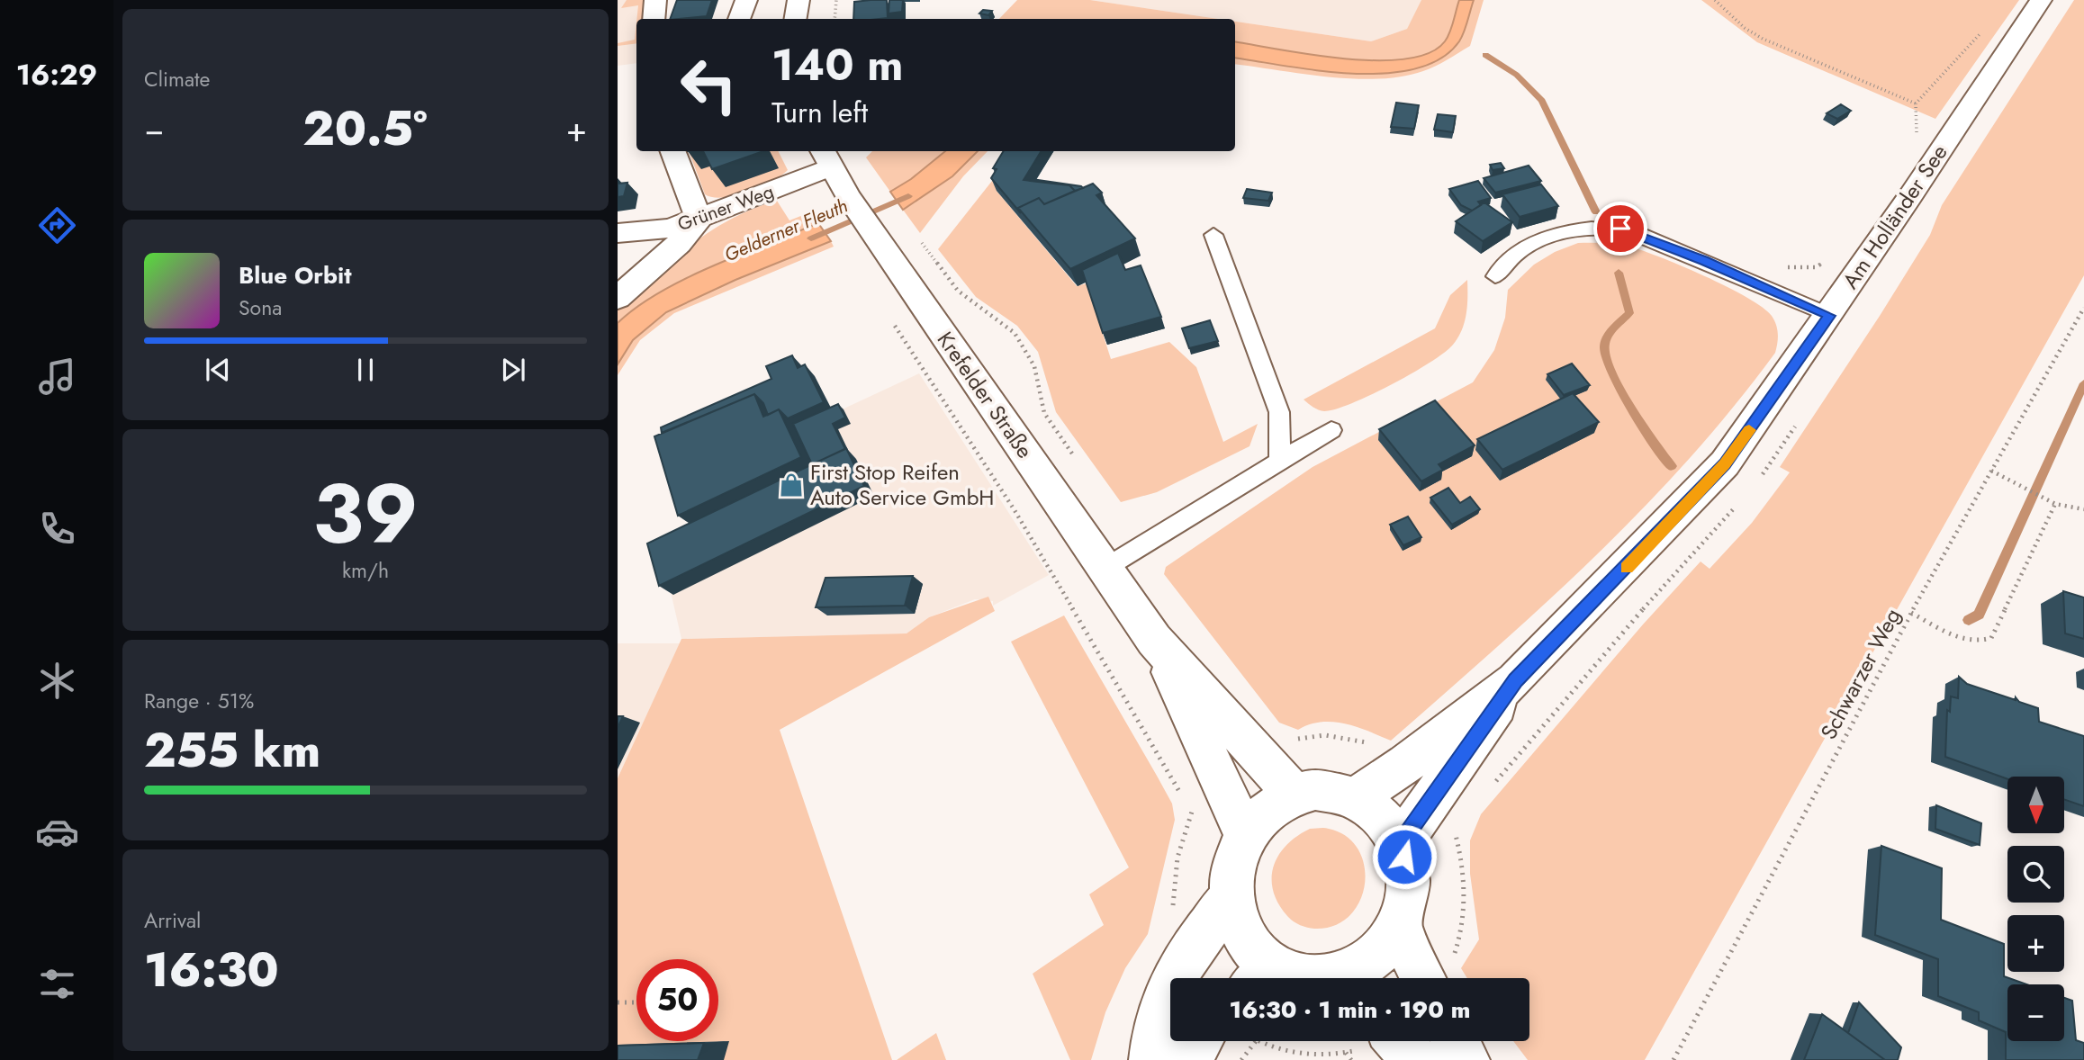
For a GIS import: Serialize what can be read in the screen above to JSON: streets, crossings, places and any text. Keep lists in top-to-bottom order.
{
  "streets": {
    "street": ["Grüner Weg", "Am Holländer See", "Krefelder Straße"],
    "path": ["Schwarzer Weg"]
  },
  "crossings": [
    ["Grüner Weg", "Krefelder Straße"]
  ],
  "water": ["Gelderner Fleuth"],
  "places": {
    "shop": ["First Stop Reifen Auto Service GmbH"]
  },
  "north": "bottom",
  "page": {
    "tabs": "16:29",
    "tile": [
      "Climate",
      ["39", "km/h"],
      ["Range · 51%", "255 km"],
      ["Arrival", "16:30"]
    ],
    "turn": ["140 m", "Turn left"],
    "heat": ["−", "20.5°", "+"],
    "song": ["Blue Orbit", "Sona"],
    "map_buttons": ["+", "−"],
    "limit": "50",
    "trip": "16:30 · 1 min · 190 m"
  }
}
